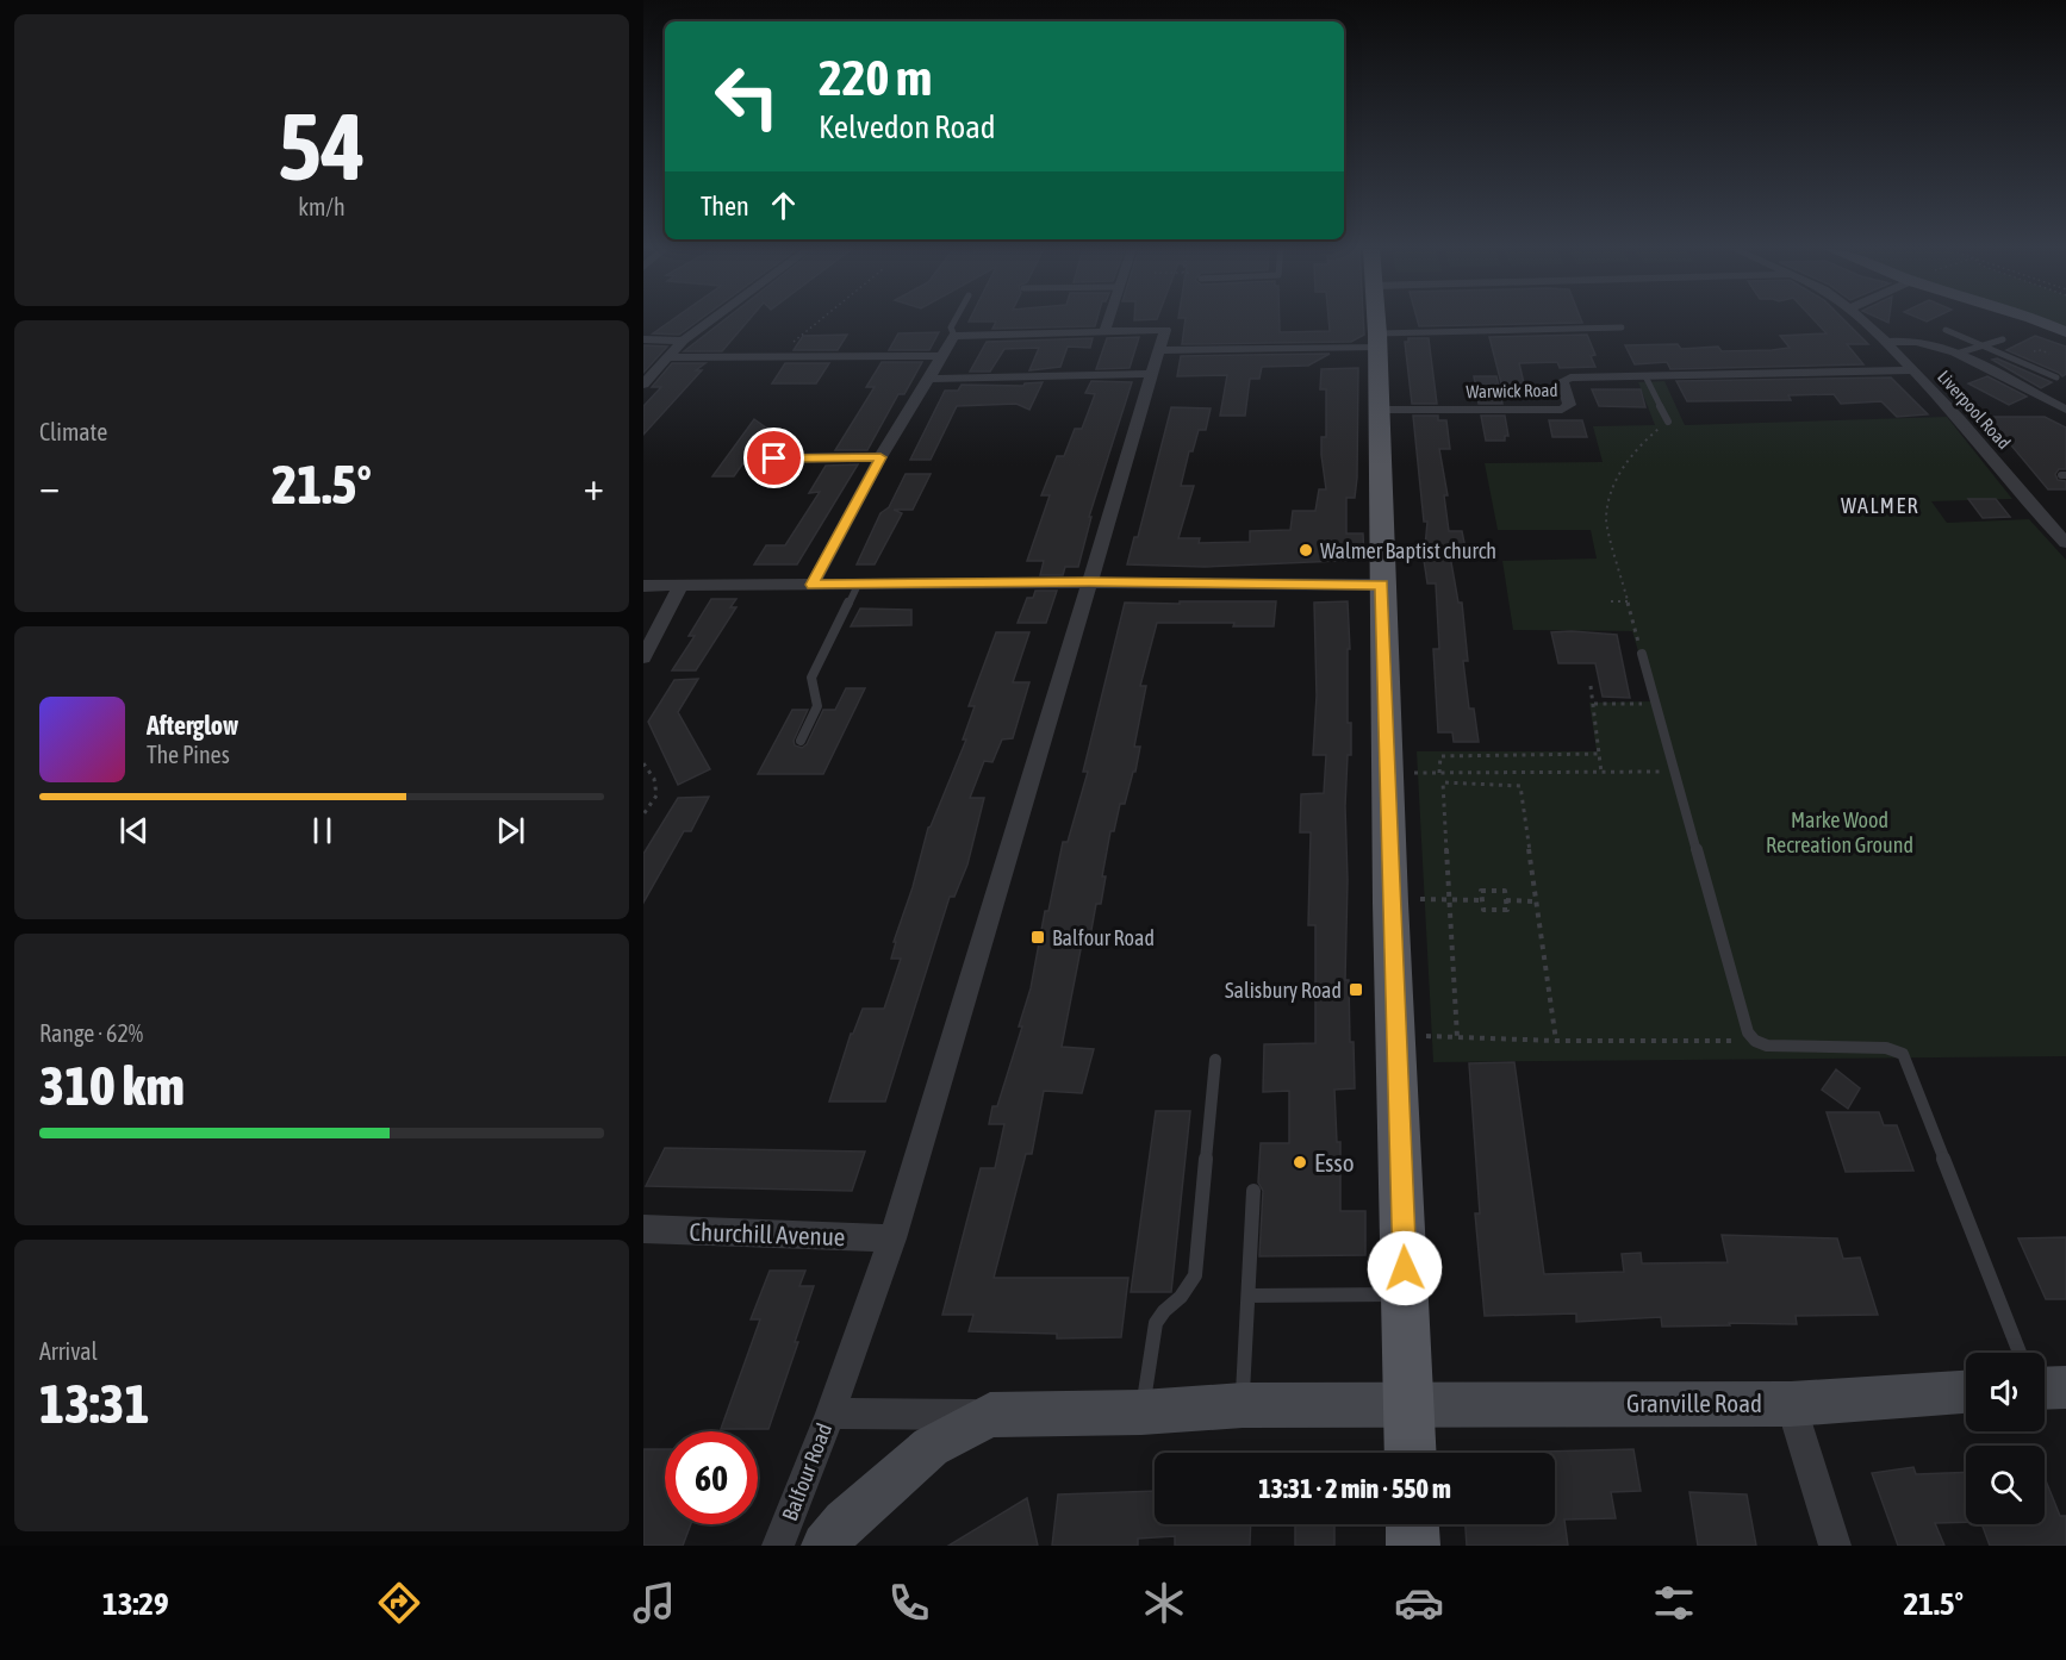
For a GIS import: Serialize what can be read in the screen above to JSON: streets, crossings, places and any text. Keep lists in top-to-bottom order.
{
  "streets": {
    "street": [
      "Warwick Road",
      "Liverpool Road",
      "Churchill Avenue",
      "Granville Road",
      "Balfour Road"
    ]
  },
  "crossings": [
    ["Warwick Road", "Liverpool Road"],
    ["Churchill Avenue", "Balfour Road"]
  ],
  "districts": ["WALMER"],
  "parks": ["Marke Wood Recreation Ground"],
  "places": {
    "other": ["Walmer Baptist church", "Esso"],
    "transit": ["Balfour Road", "Salisbury Road"]
  },
  "page": {
    "tile": [
      ["54", "km/h"],
      "Climate",
      ["Range · 62%", "310 km"],
      ["Arrival", "13:31"]
    ],
    "turn": ["220 m", "Kelvedon Road"],
    "then": "Then",
    "heat": ["−", "21.5°", "+"],
    "song": ["Afterglow", "The Pines"],
    "limit": "60",
    "trip": "13:31 · 2 min · 550 m",
    "tabs": ["13:29", "21.5°"]
  }
}
